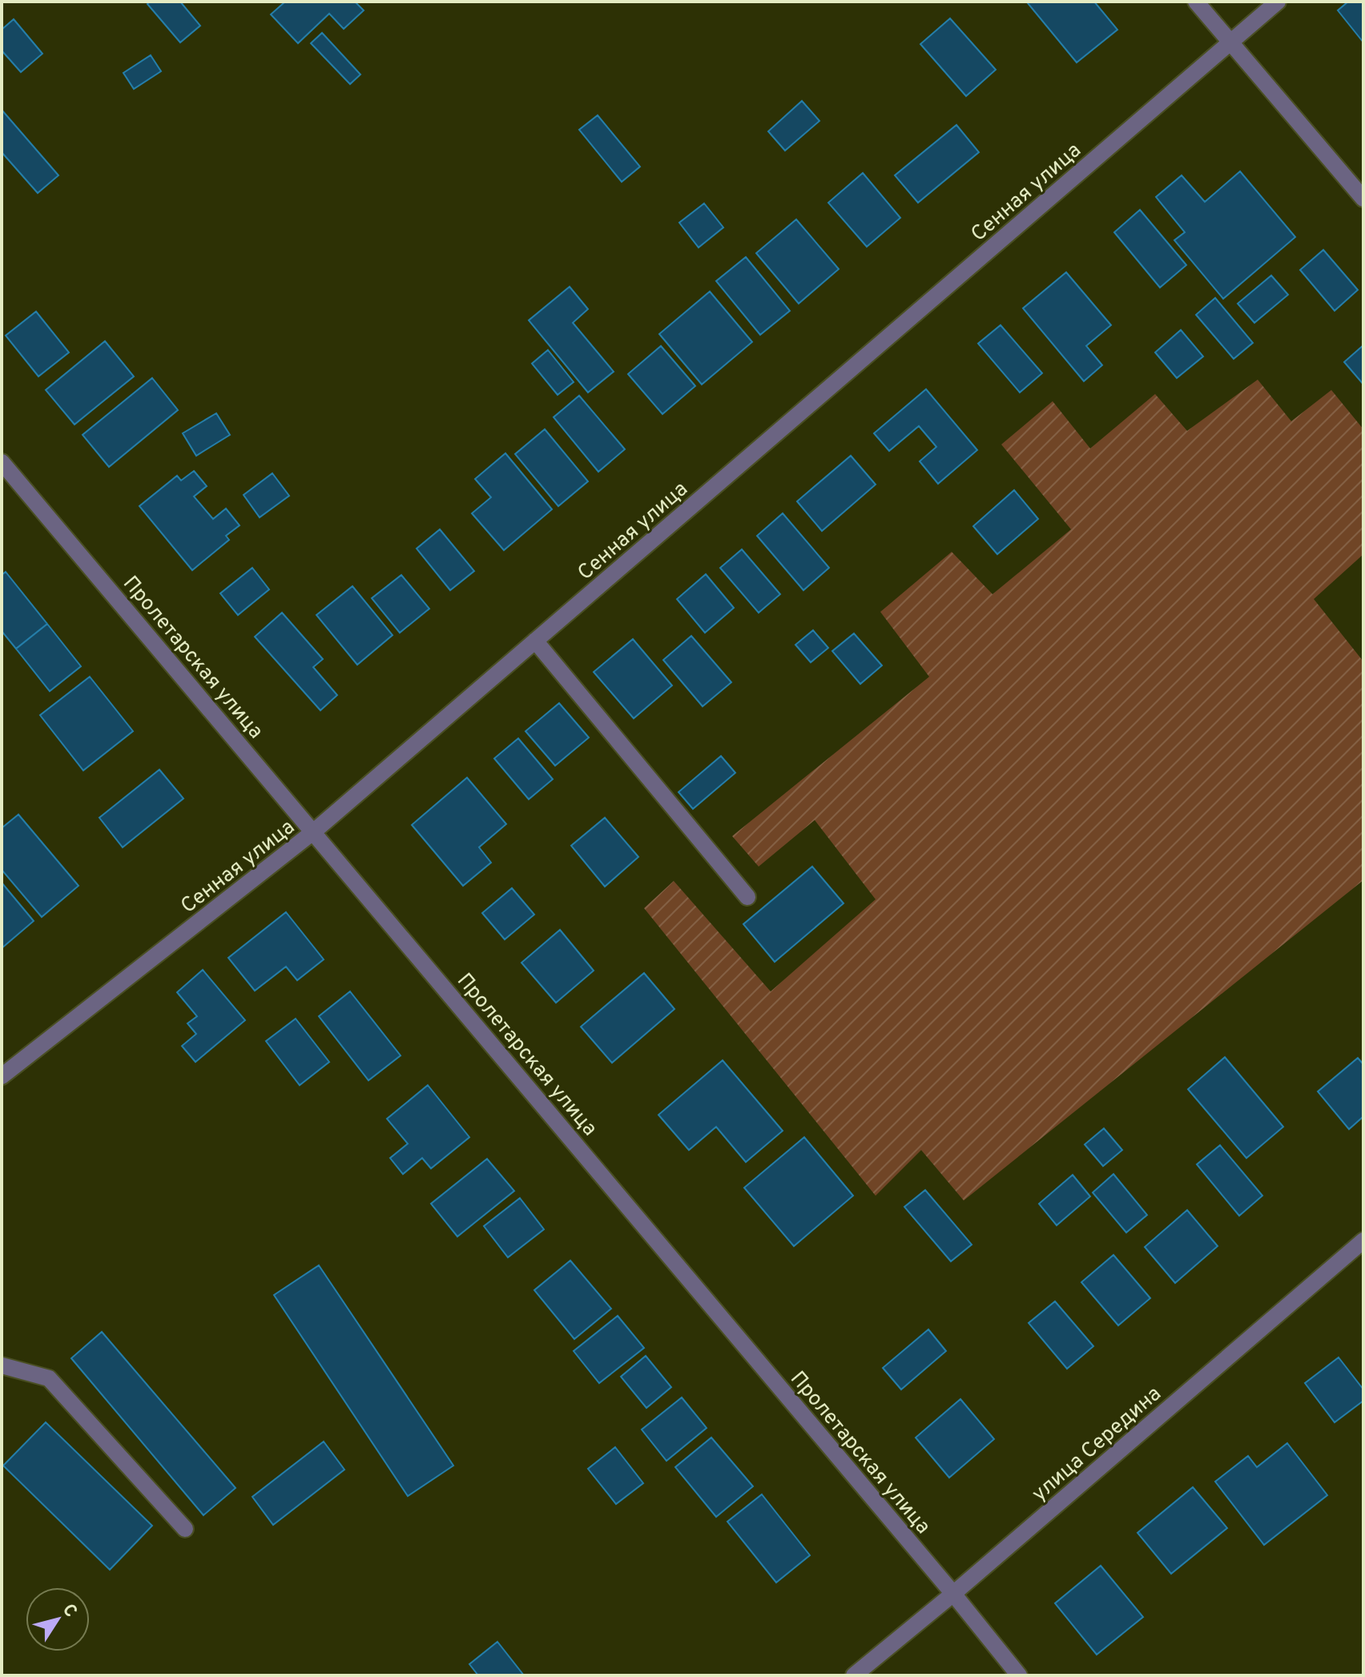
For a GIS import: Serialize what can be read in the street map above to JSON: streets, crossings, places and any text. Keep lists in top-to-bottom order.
{
  "streets": {
    "street": ["Сенная улица", "Пролетарская улица", "улица Середина"]
  },
  "crossings": [
    ["Сенная улица", "Пролетарская улица"],
    ["Пролетарская улица", "улица Середина"]
  ],
  "north": "top right"
}
